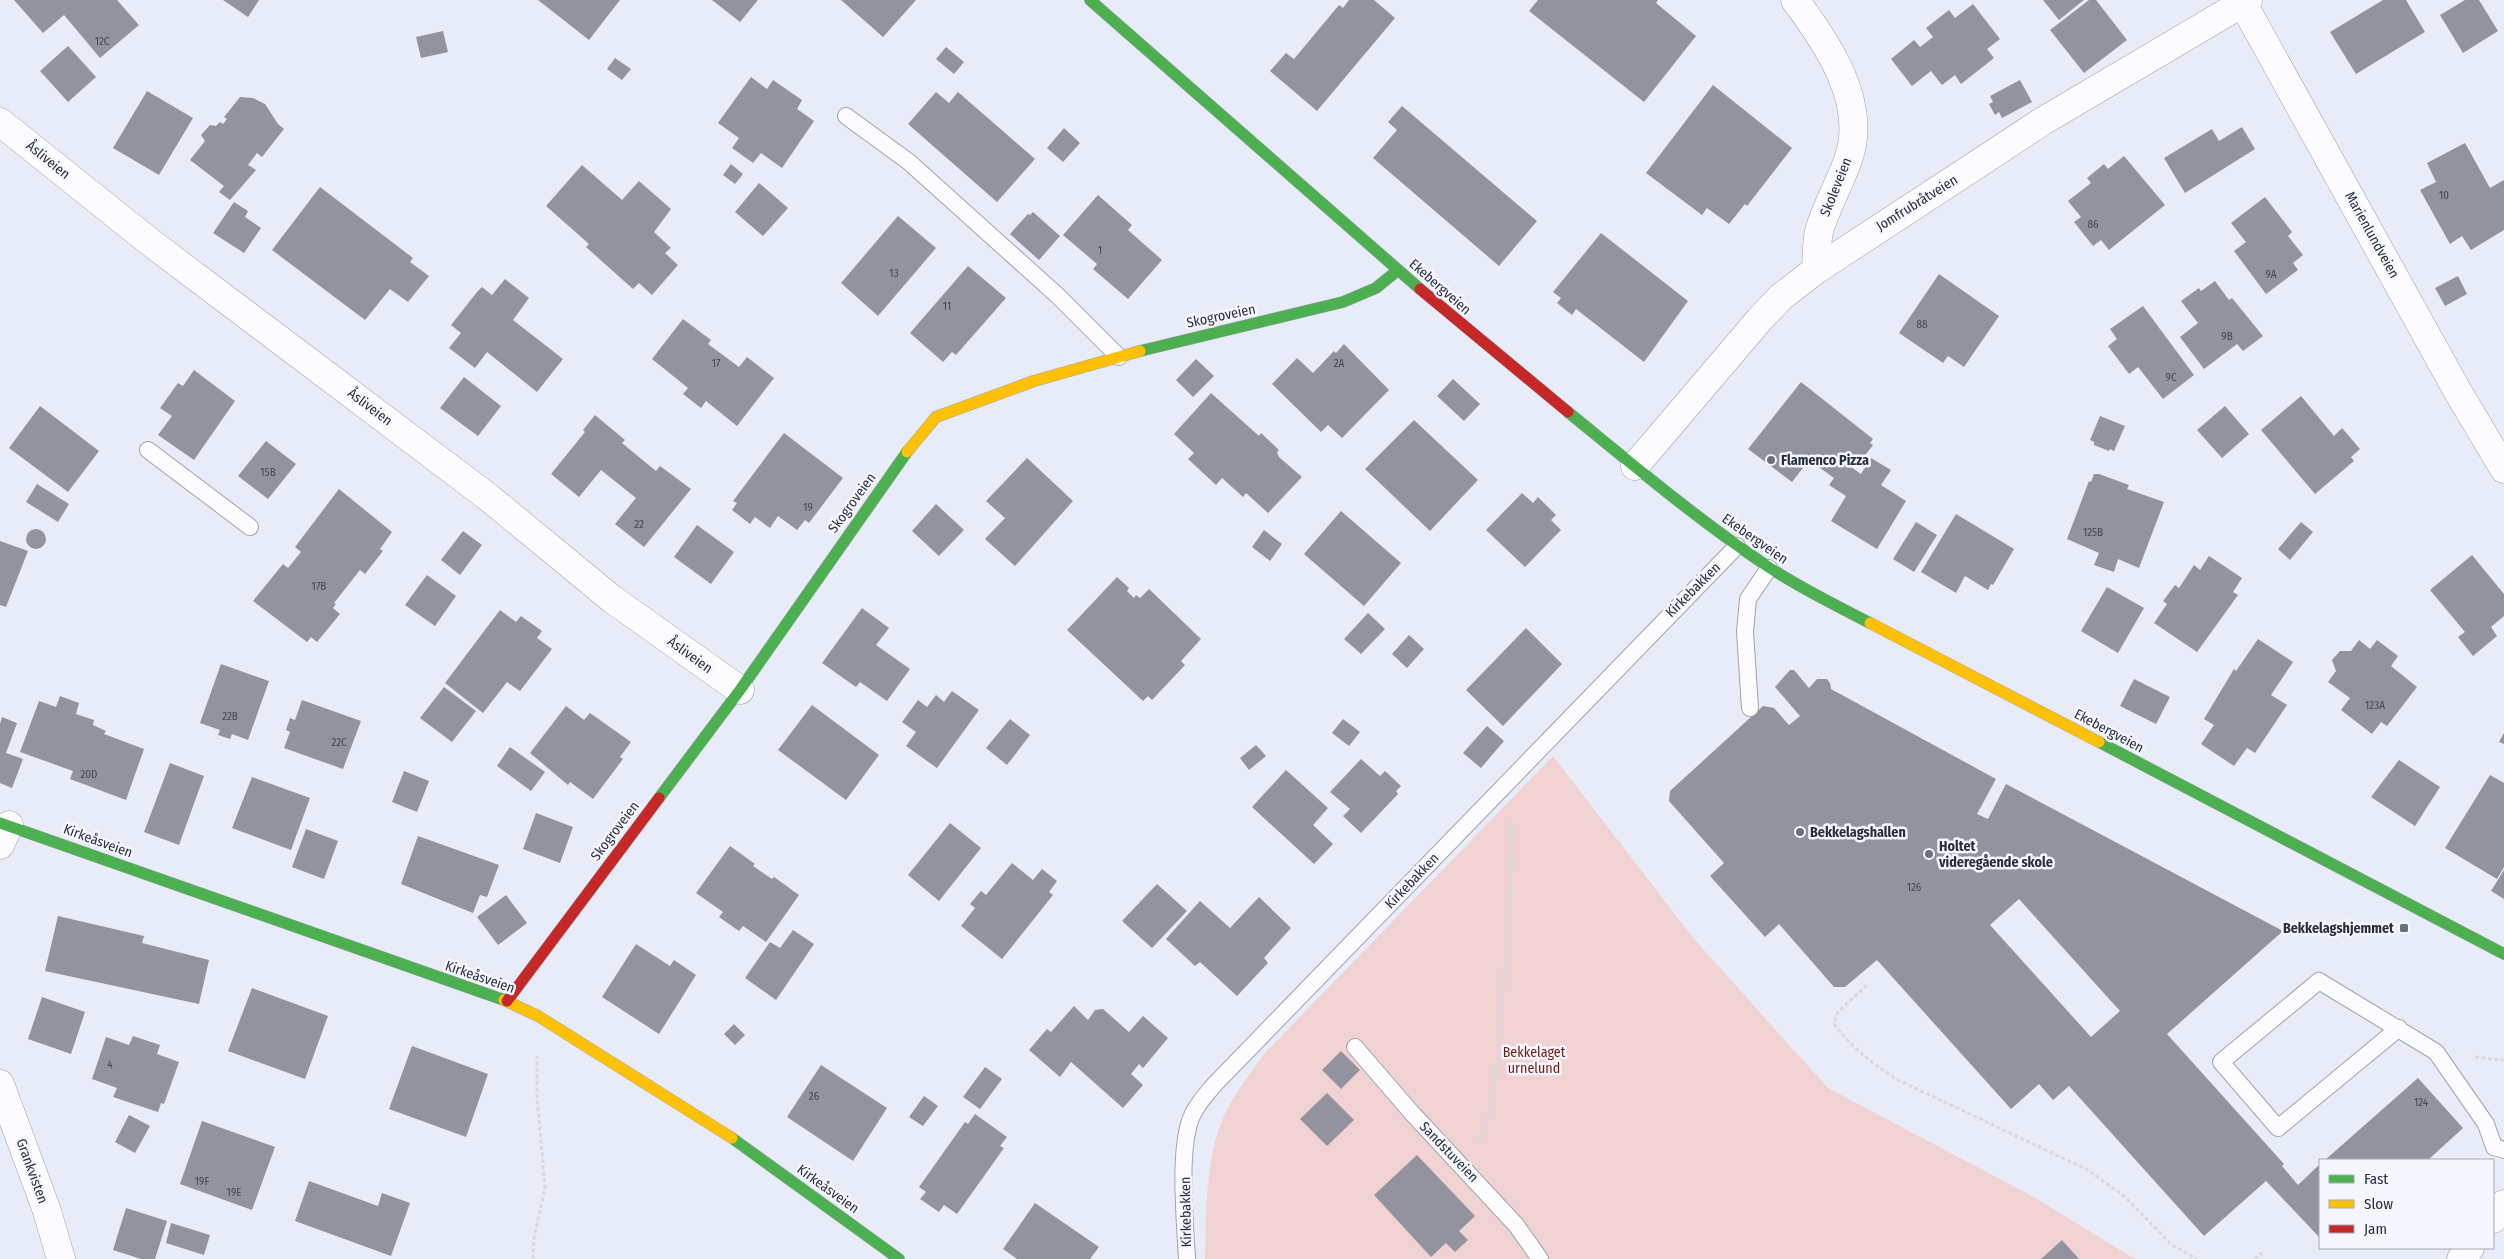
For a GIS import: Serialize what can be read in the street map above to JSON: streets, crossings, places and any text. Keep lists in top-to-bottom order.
{
  "streets": {
    "street": [
      "Åsliveien",
      "Skoleveien",
      "Jomfrubråtveien",
      "Marienlundveien",
      "Ekebergveien",
      "Skogroveien",
      "Kirkeåsveien",
      "Grankvisten"
    ],
    "lane": ["Kirkebakken", "Sandstuveien"]
  },
  "crossings": [
    ["Åsliveien", "Skogroveien"],
    ["Skoleveien", "Jomfrubråtveien"],
    ["Jomfrubråtveien", "Marienlundveien"],
    ["Jomfrubråtveien", "Ekebergveien"],
    ["Ekebergveien", "Skogroveien"],
    ["Ekebergveien", "Kirkebakken"],
    ["Skogroveien", "Kirkeåsveien"]
  ],
  "parks": ["Bekkelaget urnelund"],
  "places": {
    "other": ["Flamenco Pizza", "Bekkelagshallen", "Holtet videregående skole"],
    "transit": ["Bekkelagshjemmet"]
  },
  "house_numbers": [
    "12C",
    "10",
    "86",
    "1",
    "13",
    "9A",
    "11",
    "88",
    "9B",
    "17",
    "2A",
    "9C",
    "15B",
    "19",
    "22",
    "125B",
    "17B",
    "123A",
    "22B",
    "22C",
    "20D",
    "126",
    "4",
    "26",
    "124",
    "19F",
    "19E"
  ],
  "legend": ["Fast", "Slow", "Jam"]
}
